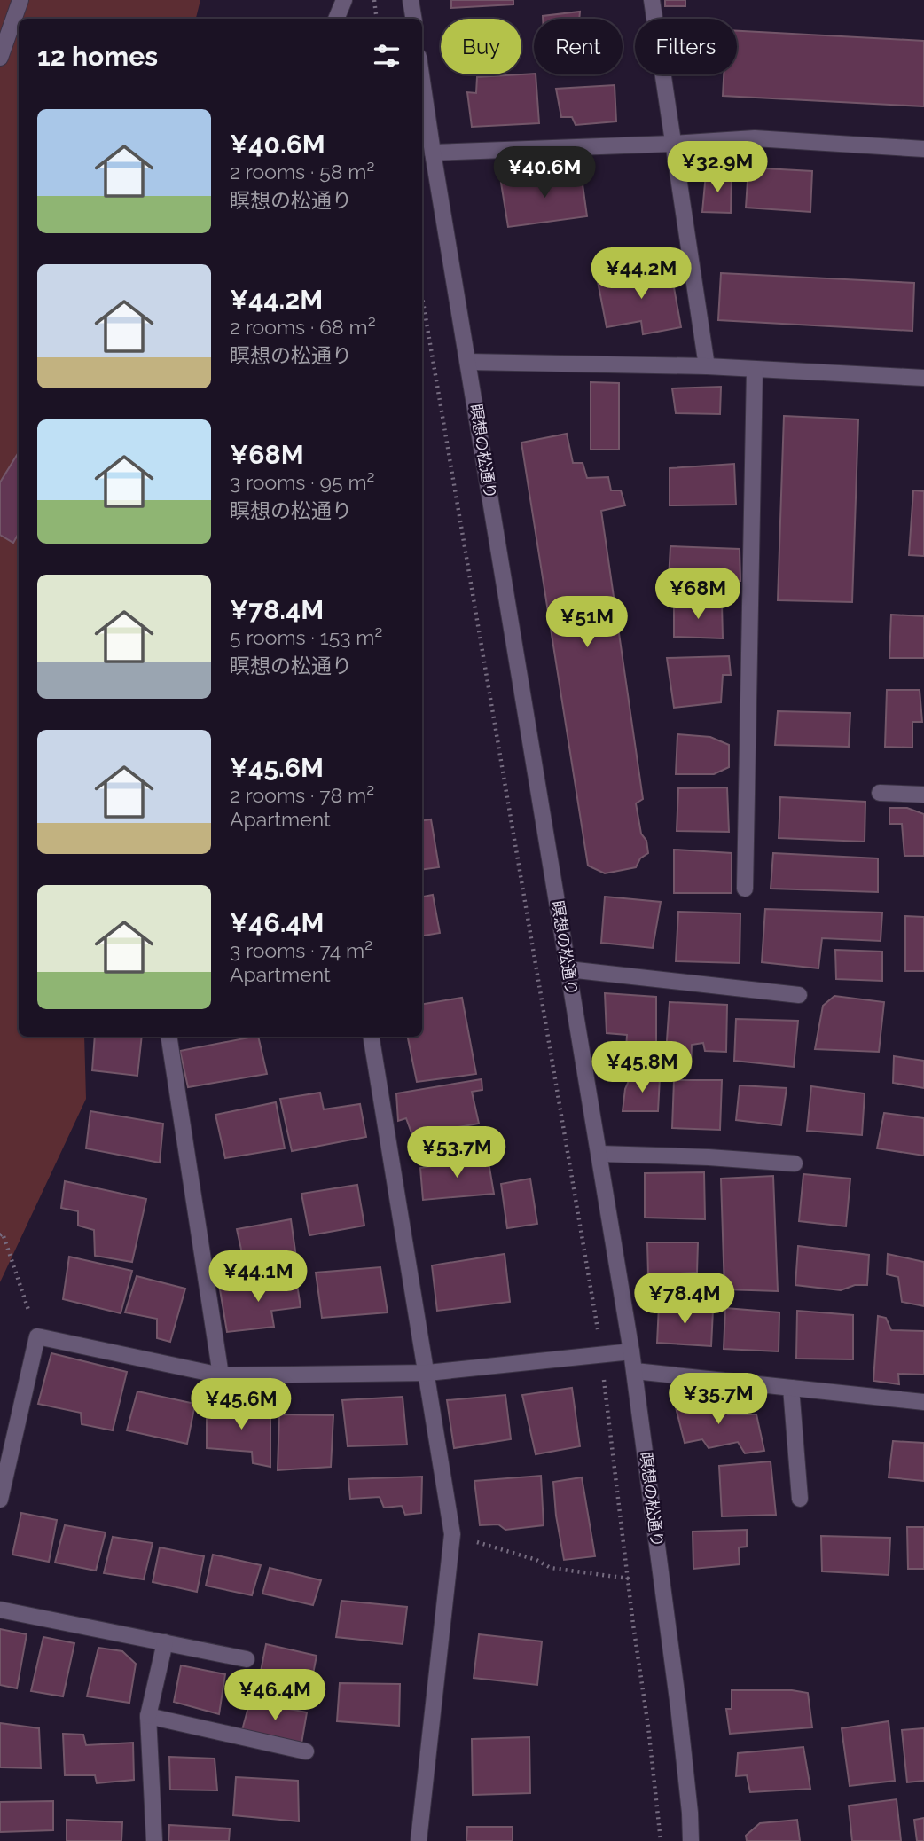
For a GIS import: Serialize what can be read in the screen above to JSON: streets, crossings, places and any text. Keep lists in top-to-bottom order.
{
  "streets": {
    "street": ["瞑想の松通り"]
  },
  "page": {
    "chip": ["Buy", "Rent", "Filters"],
    "heading": "12 homes",
    "list": [
      {
        "name": "¥40.6M",
        "note": "2 rooms · 58 m² · 瞑想の松通り"
      },
      {
        "name": "¥44.2M",
        "note": "2 rooms · 68 m² · 瞑想の松通り"
      },
      {
        "name": "¥68M",
        "note": "3 rooms · 95 m² · 瞑想の松通り"
      },
      {
        "name": "¥78.4M",
        "note": "5 rooms · 153 m² · 瞑想の松通り"
      },
      {
        "name": "¥45.6M",
        "note": "2 rooms · 78 m² · Apartment"
      },
      {
        "name": "¥46.4M",
        "note": "3 rooms · 74 m² · Apartment"
      }
    ],
    "price": [
      "¥32.9M",
      "¥40.6M",
      "¥44.2M",
      "¥68M",
      "¥51M",
      "¥45.8M",
      "¥53.7M",
      "¥44.1M",
      "¥78.4M",
      "¥35.7M",
      "¥45.6M",
      "¥46.4M"
    ]
  }
}
